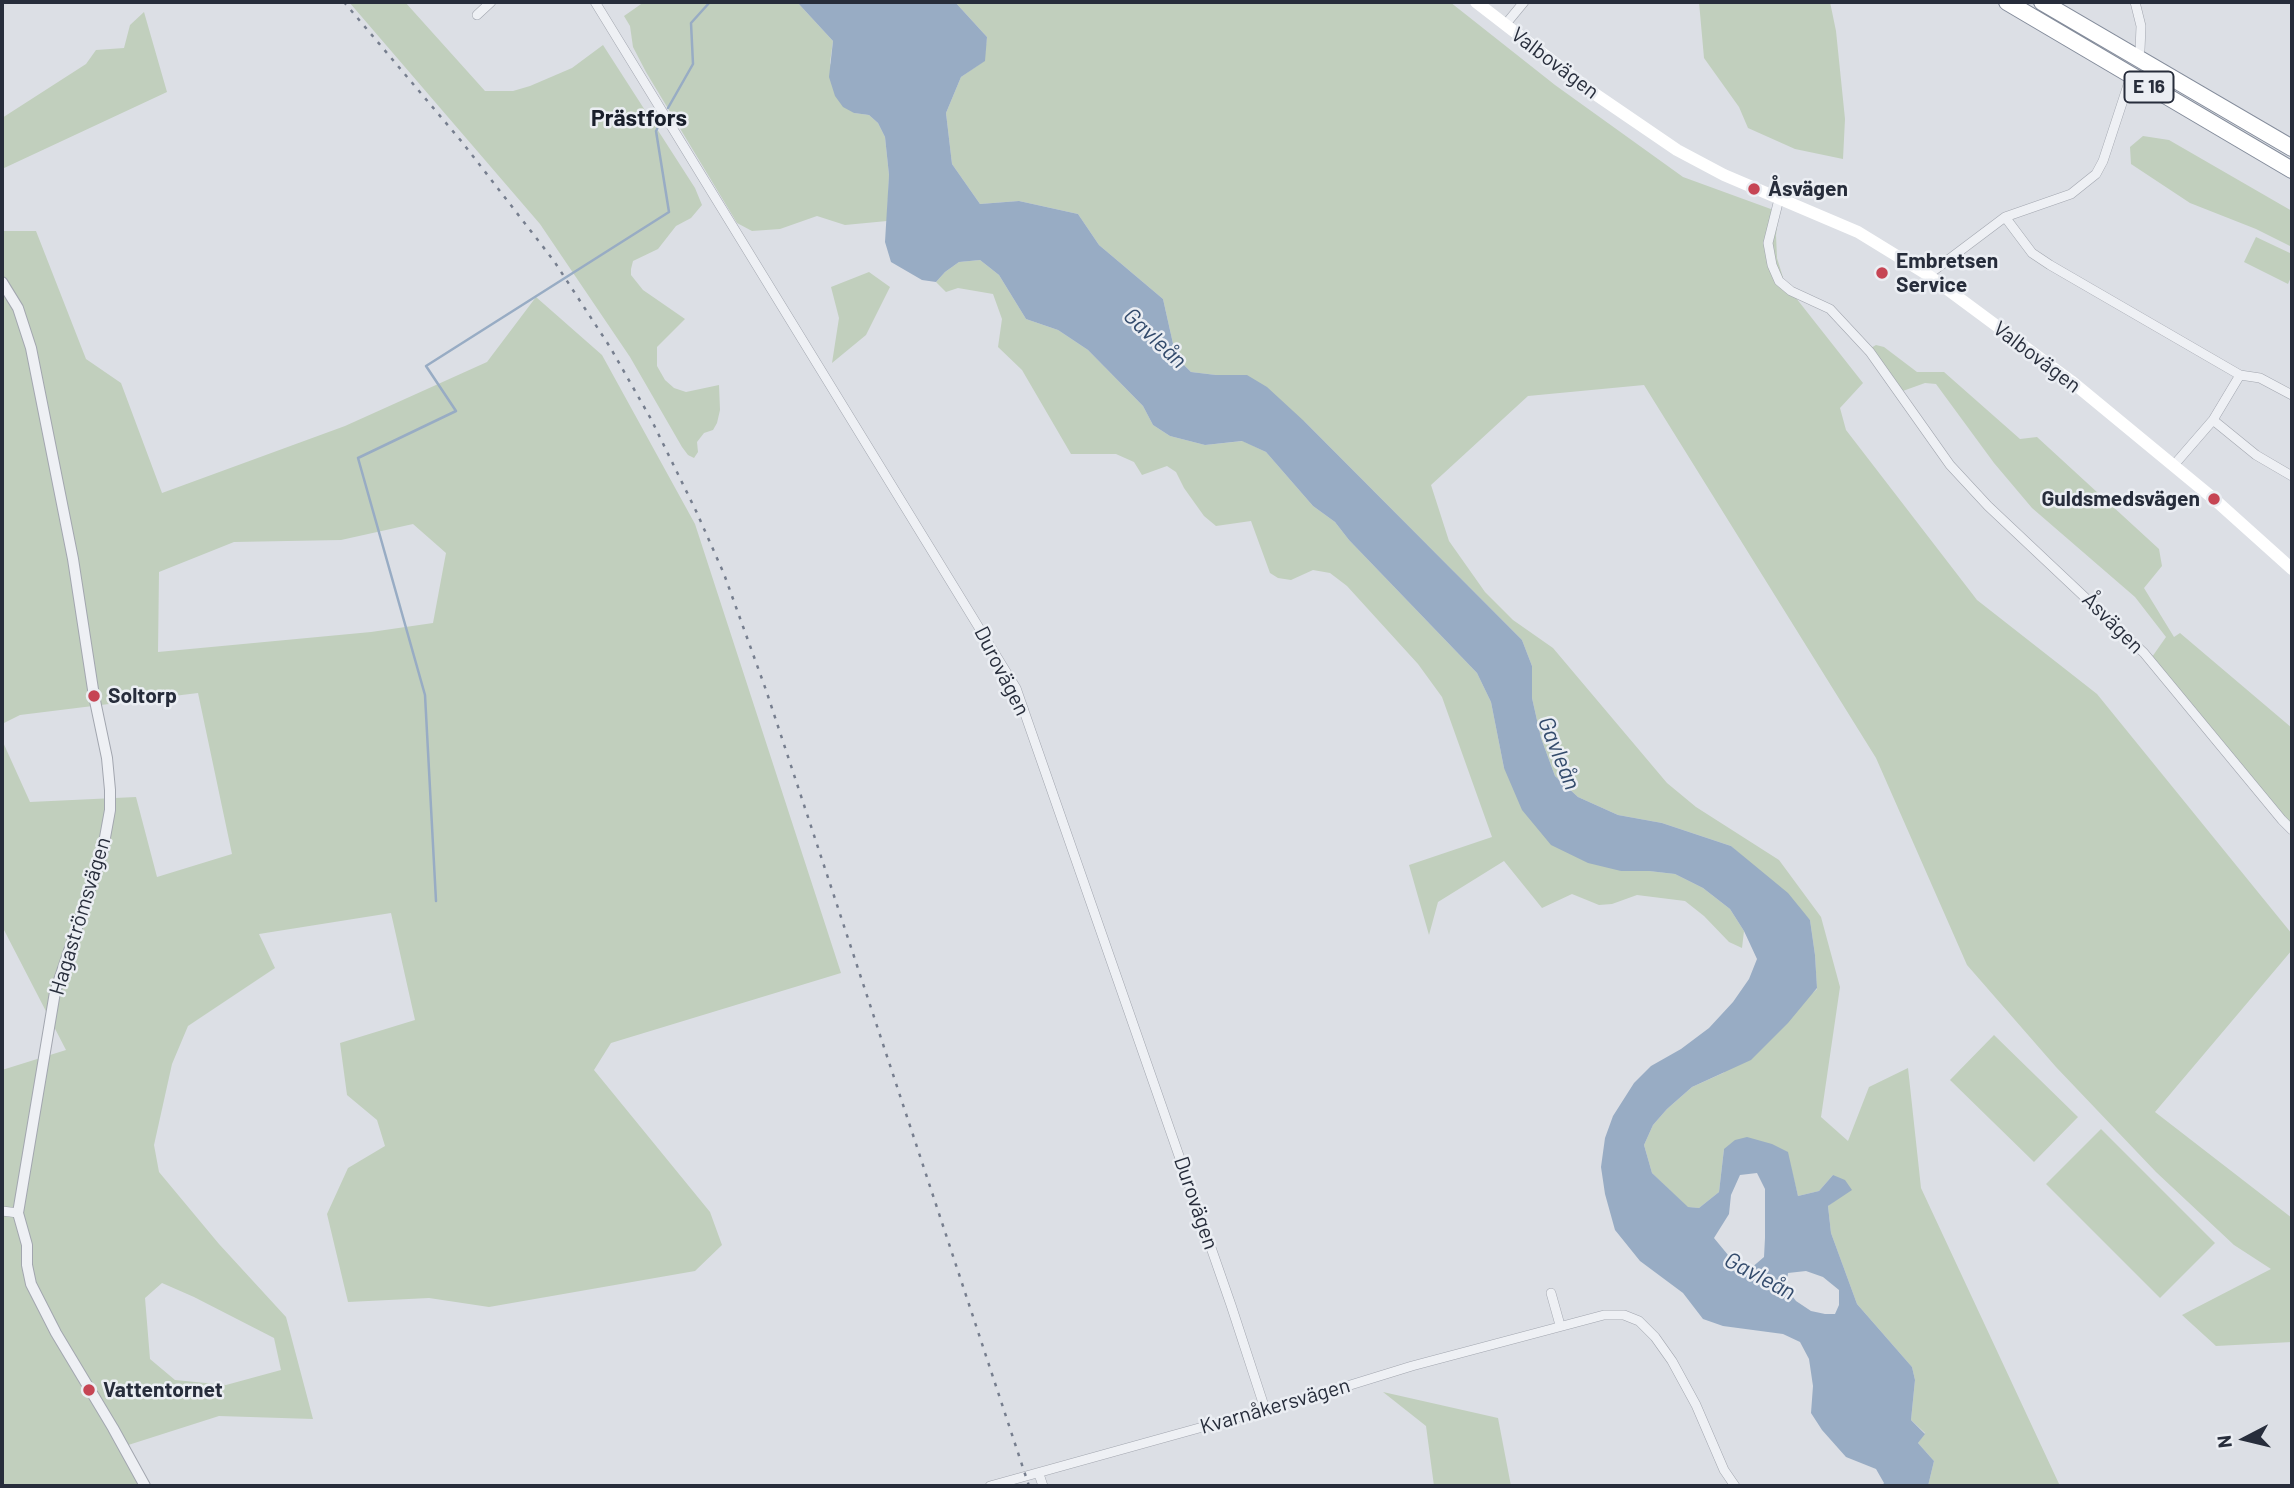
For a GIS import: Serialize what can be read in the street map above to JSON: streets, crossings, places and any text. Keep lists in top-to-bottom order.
{
  "streets": {
    "highway": ["E 16"],
    "main road": ["Valbovägen"],
    "street": [
      "Åsvägen",
      "Durovägen",
      "Hagaströmsvägen",
      "Kvarnåkersvägen"
    ]
  },
  "crossings": [
    ["Valbovägen", "Åsvägen"],
    ["Durovägen", "Kvarnåkersvägen"]
  ],
  "districts": ["Prästfors"],
  "water": ["Gavleån"],
  "places": [
    "Åsvägen",
    "Embretsen Service",
    "Guldsmedsvägen",
    "Soltorp",
    "Vattentornet"
  ],
  "north": "left"
}
